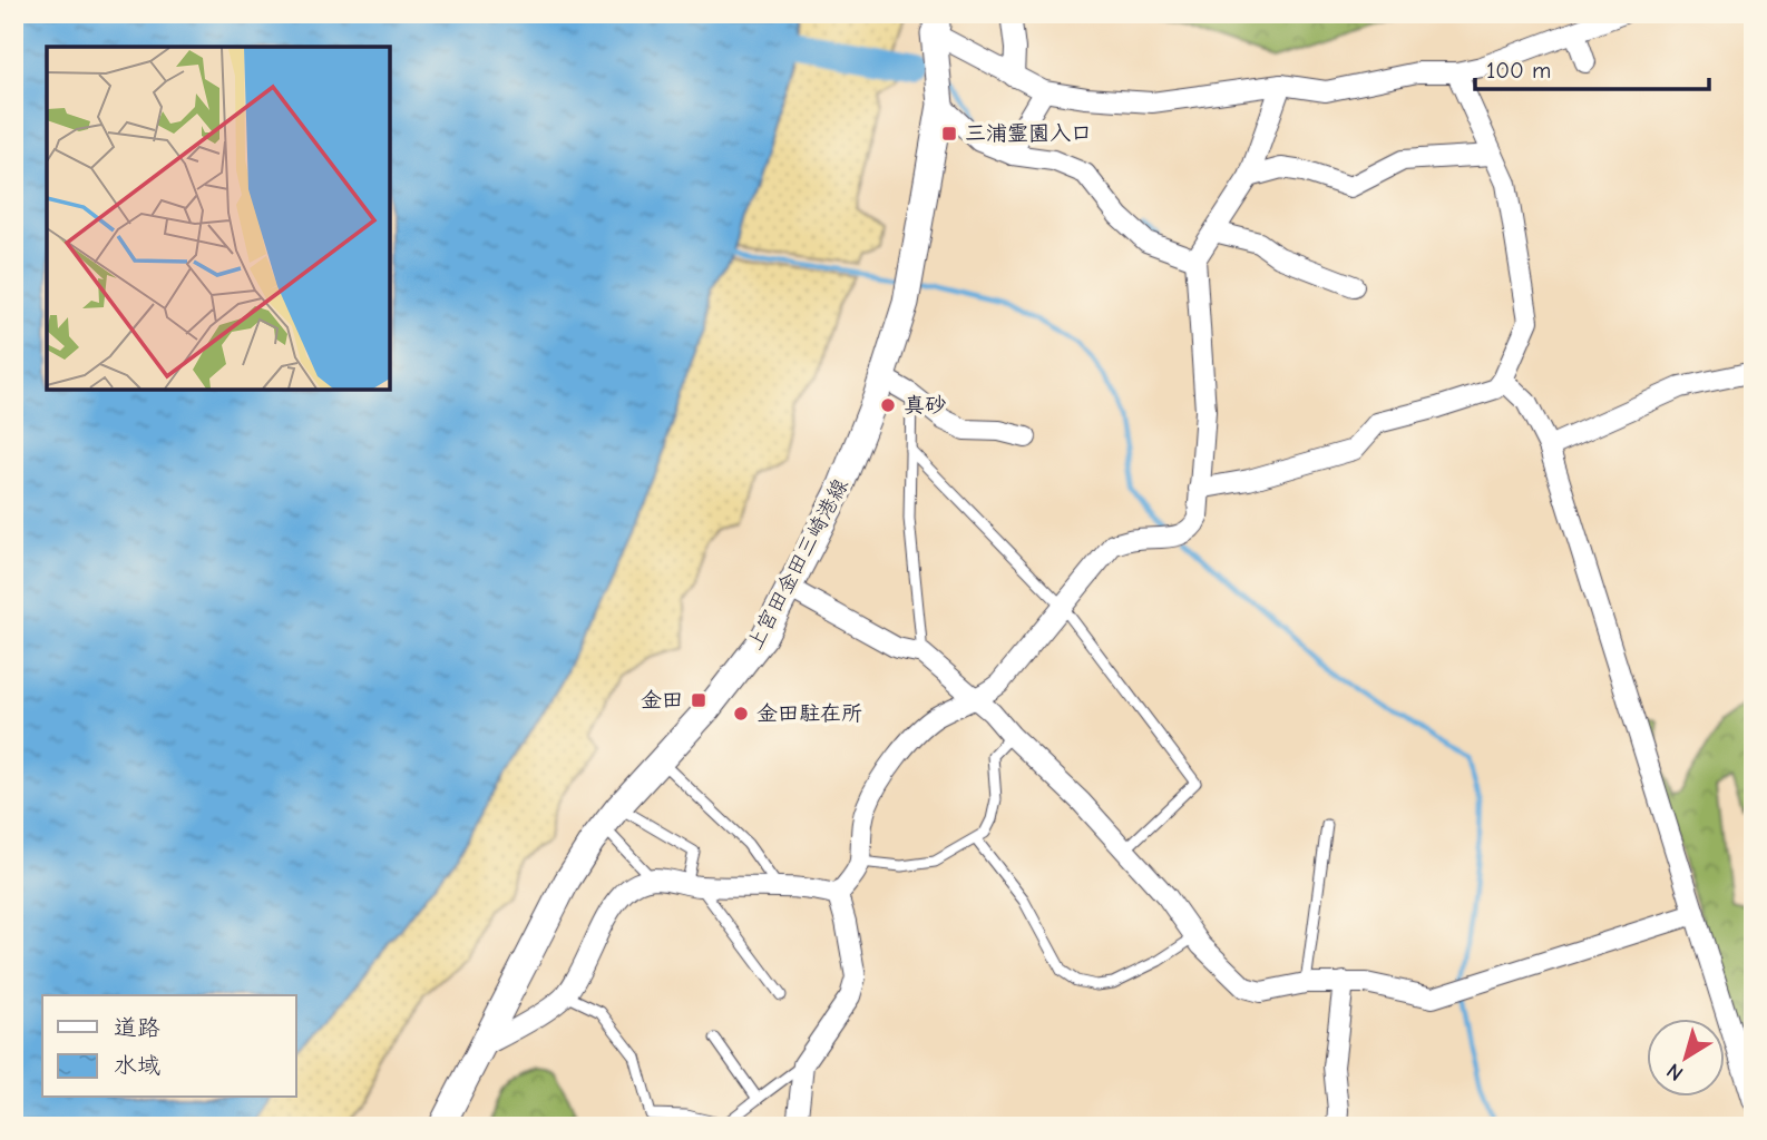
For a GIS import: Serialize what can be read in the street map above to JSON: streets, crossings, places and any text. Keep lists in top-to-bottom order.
{
  "streets": {
    "main road": ["上宮田金田三崎港線"]
  },
  "places": {
    "transit": ["三浦霊園入口", "金田"],
    "other": ["真砂", "金田駐在所"]
  },
  "legend": ["道路", "水域"],
  "scale_bar": "100 m",
  "north": "bottom left"
}
